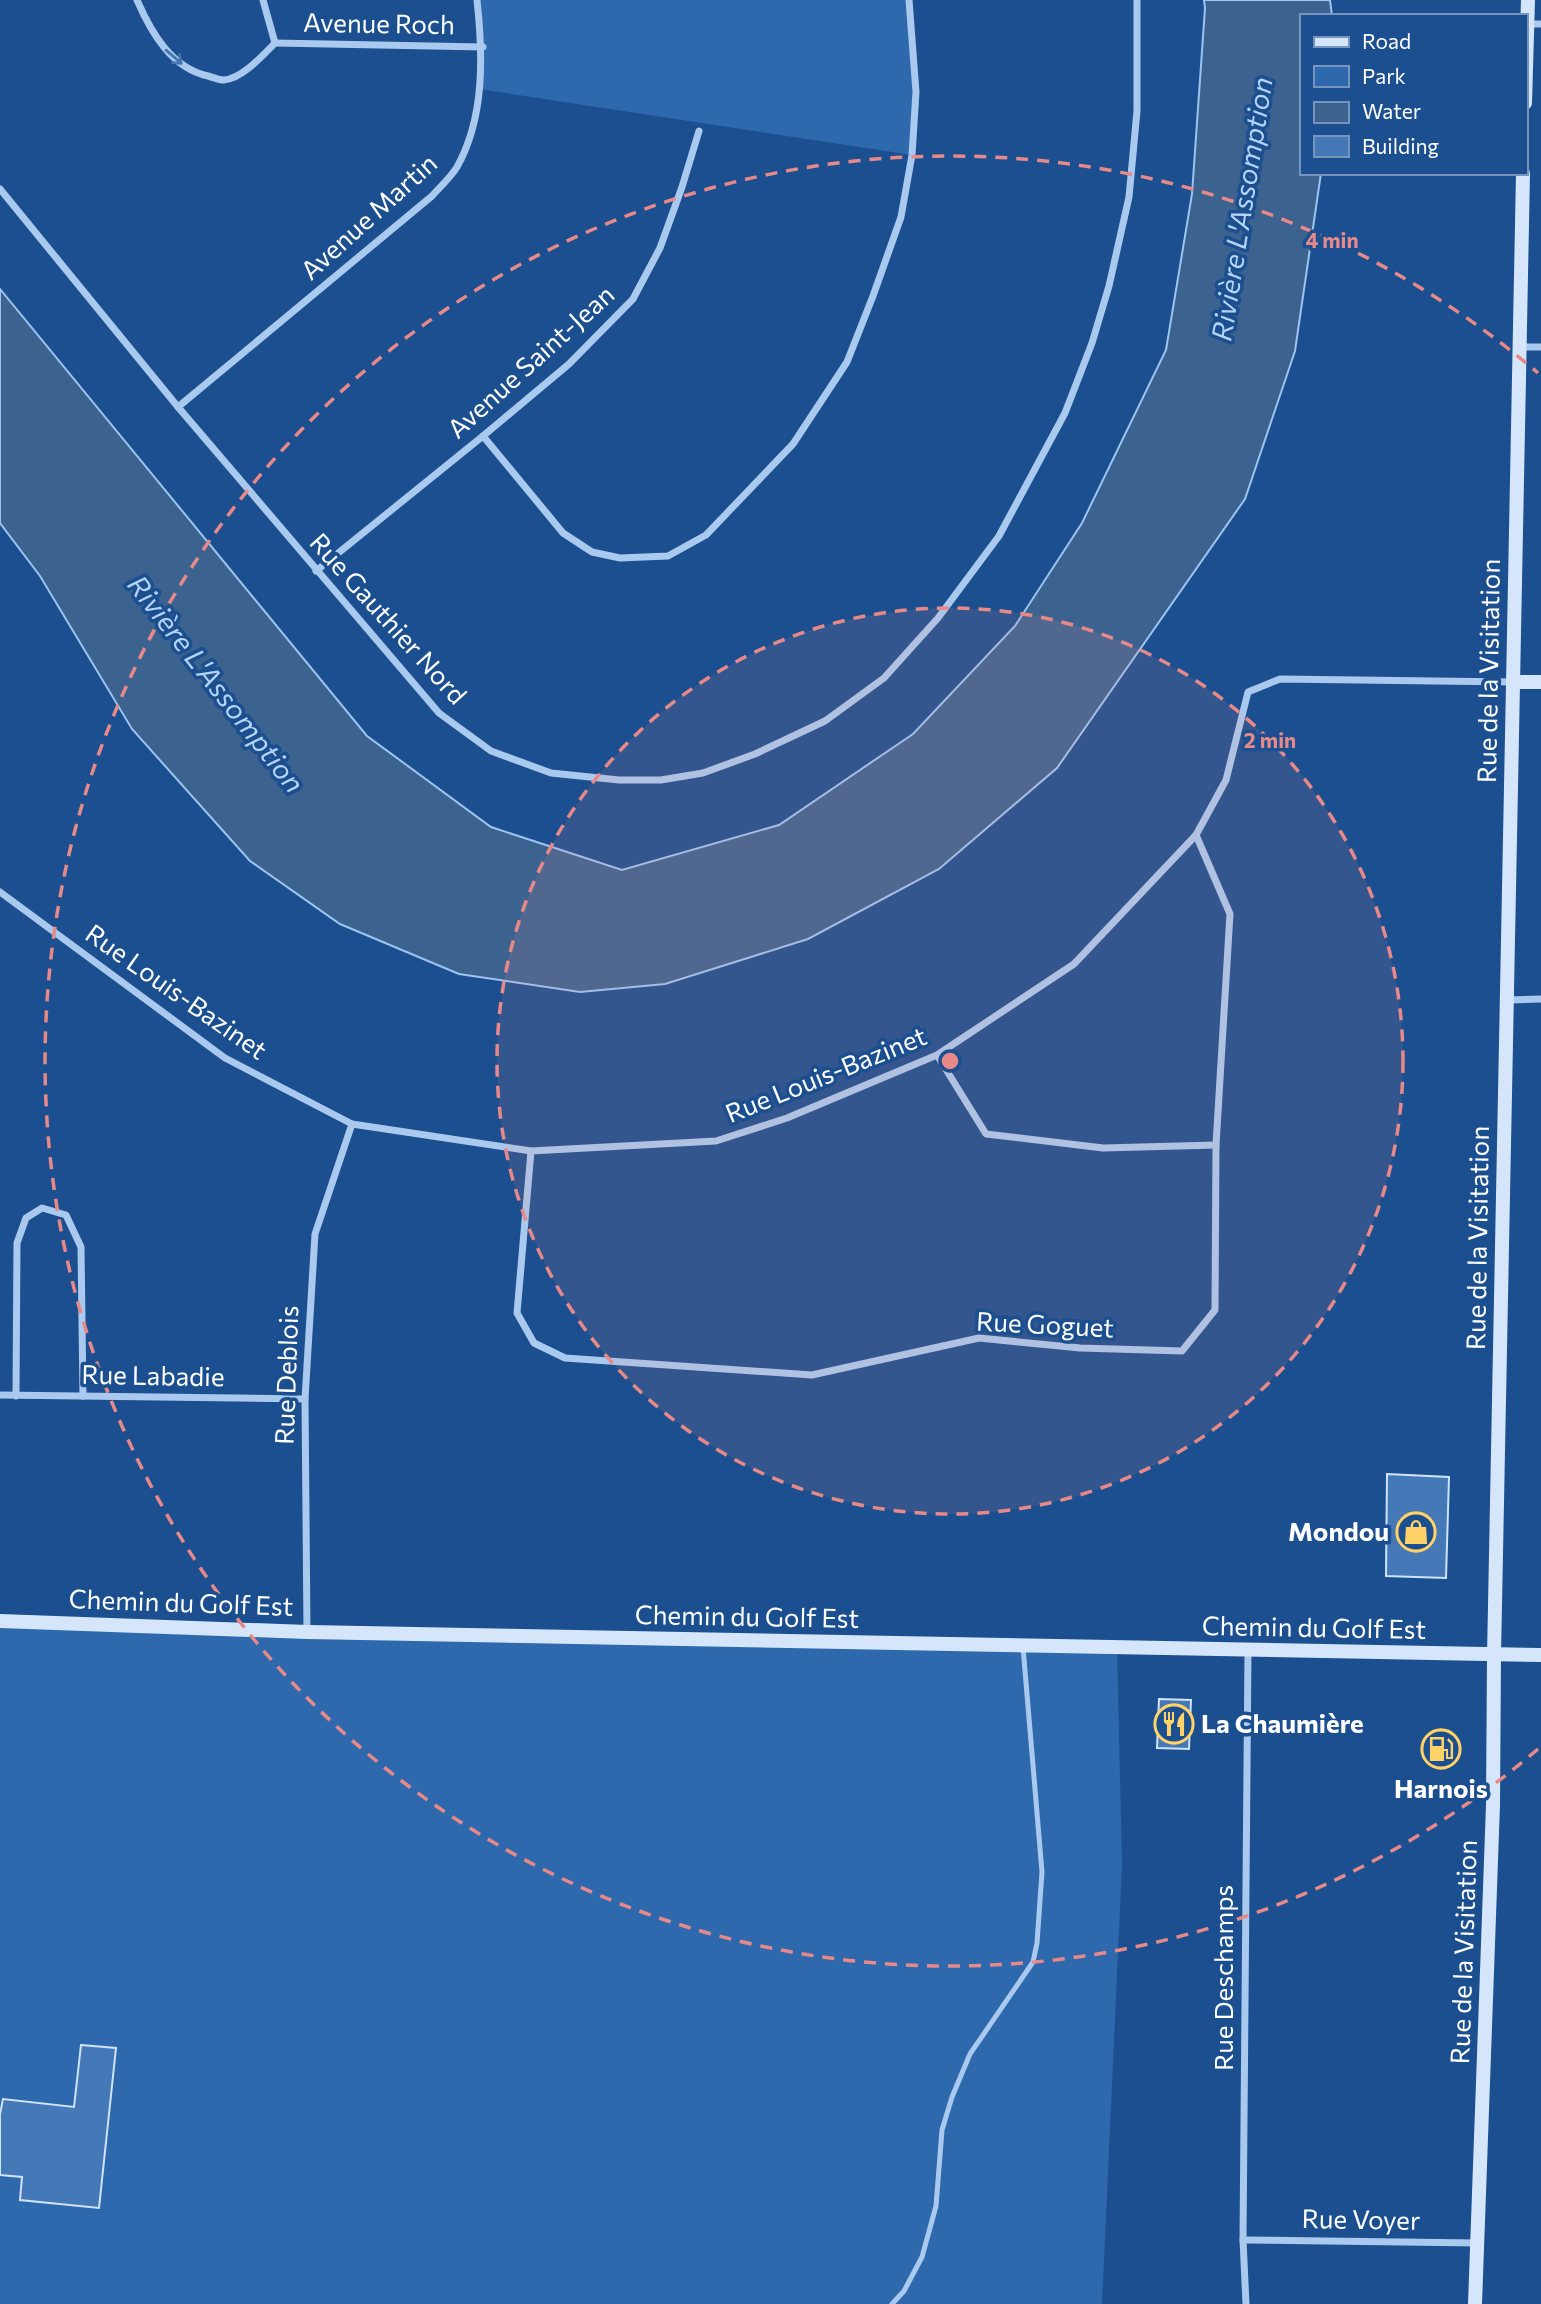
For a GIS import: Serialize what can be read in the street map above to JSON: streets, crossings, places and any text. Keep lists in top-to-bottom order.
{
  "streets": {
    "main road": ["Rue de la Visitation", "Chemin du Golf Est"],
    "street": [
      "Avenue Roch",
      "Avenue Martin",
      "Avenue Saint-Jean",
      "Rue Gauthier Nord",
      "Rue Louis-Bazinet",
      "Rue Goguet",
      "Rue Deblois",
      "Rue Labadie",
      "Rue Deschamps",
      "Rue Voyer"
    ]
  },
  "crossings": [
    ["Avenue Roch", "Avenue Martin"],
    ["Avenue Martin", "Rue Gauthier Nord"],
    ["Avenue Saint-Jean", "Rue Gauthier Nord"],
    ["Rue de la Visitation", "Rue Louis-Bazinet"],
    ["Rue de la Visitation", "Chemin du Golf Est"],
    ["Rue de la Visitation", "Rue Voyer"],
    ["Rue Louis-Bazinet", "Rue Goguet"],
    ["Rue Louis-Bazinet", "Rue Deblois"],
    ["Rue Deblois", "Rue Labadie"],
    ["Rue Deblois", "Chemin du Golf Est"],
    ["Chemin du Golf Est", "Rue Deschamps"],
    ["Rue Deschamps", "Rue Voyer"]
  ],
  "water": ["Rivière L'Assomption"],
  "places": {
    "shop": ["Mondou"],
    "restaurant": ["La Chaumière"],
    "fuel station": ["Harnois"]
  },
  "legend": [
    "Road",
    "Park",
    "Water",
    "Building"
  ],
  "rings": ["4 min", "2 min"]
}
